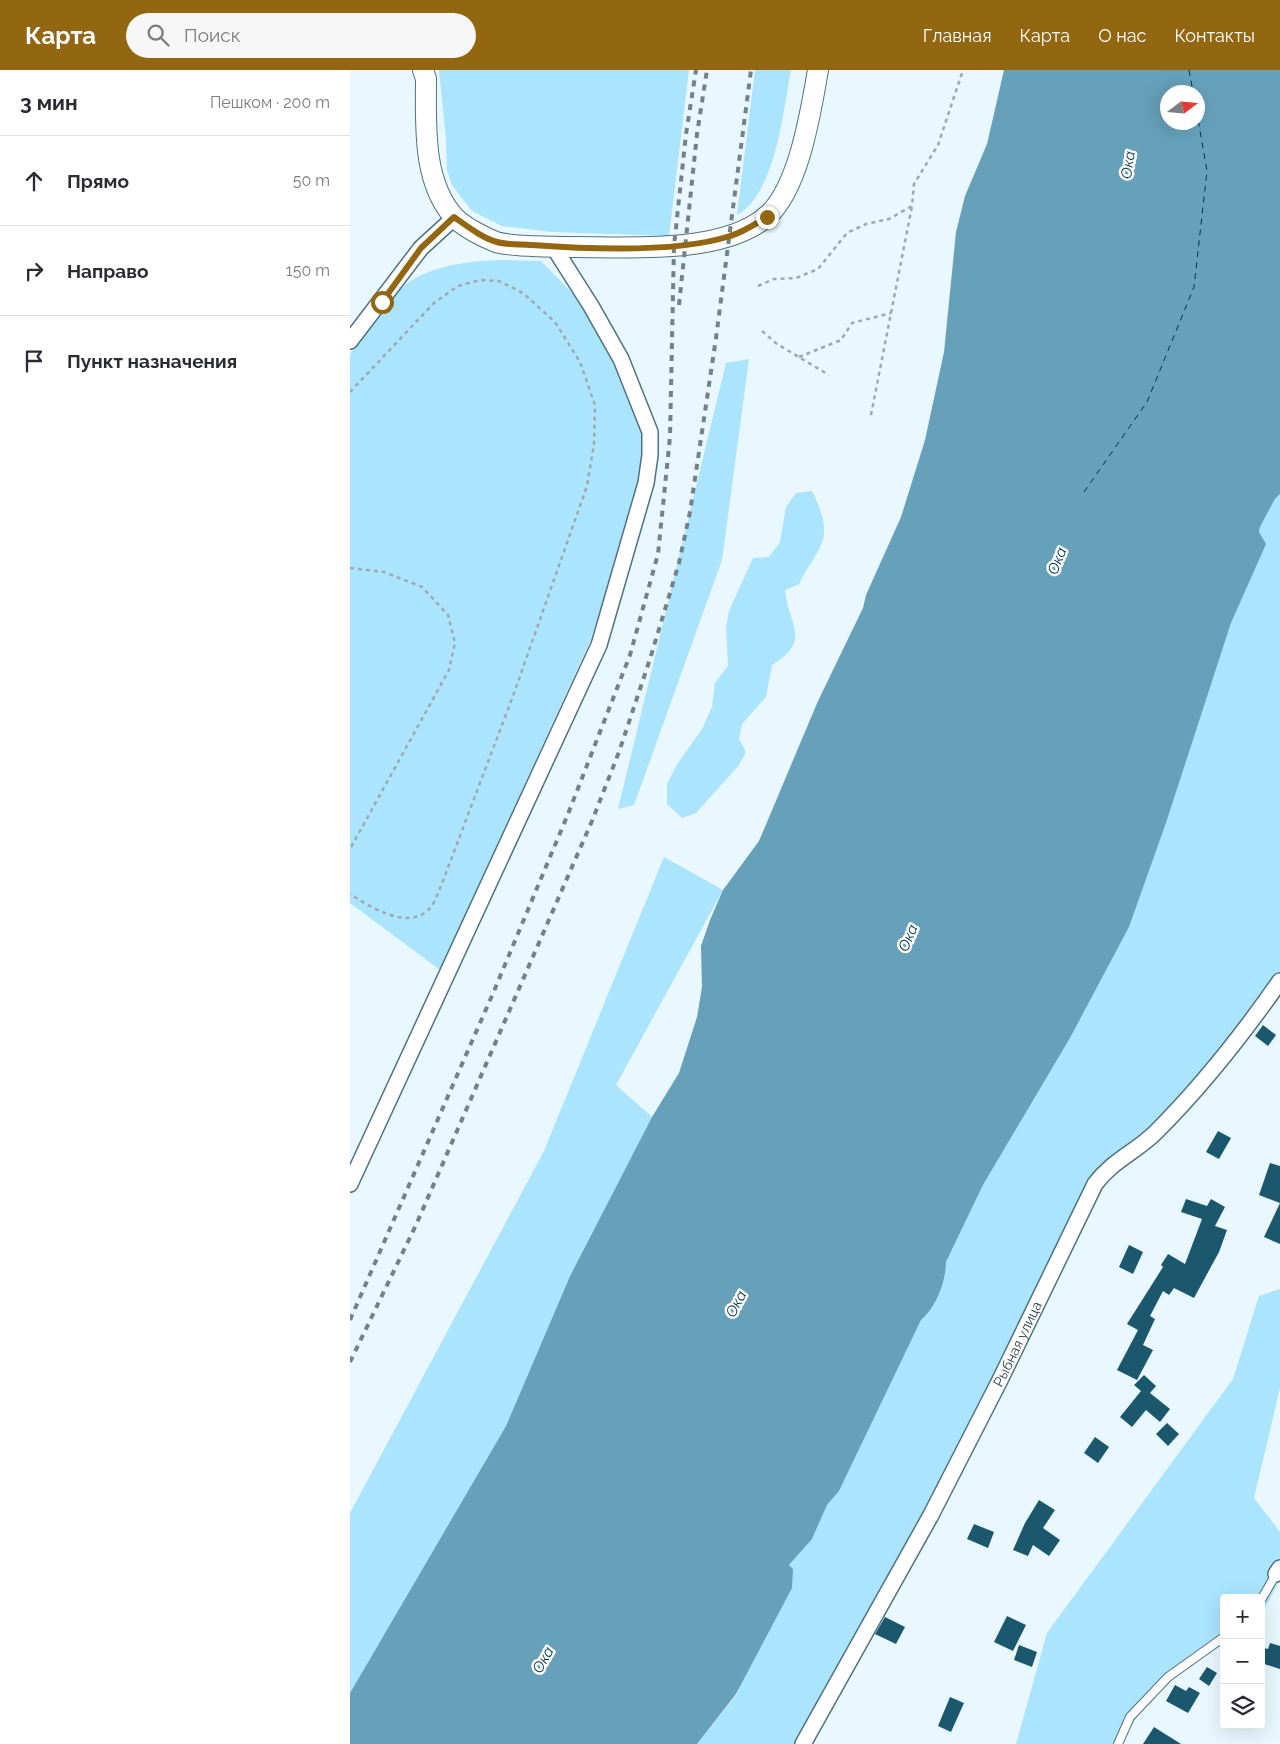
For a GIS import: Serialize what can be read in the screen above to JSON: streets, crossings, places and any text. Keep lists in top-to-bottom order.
{
  "streets": {
    "street": ["Рыбная улица"]
  },
  "water": ["Ока"],
  "north": "right",
  "page": {
    "header": "Карта",
    "search": "Поиск",
    "nav": [
      "Главная",
      "Карта",
      "О нас",
      "Контакты"
    ],
    "heading": ["3 мин", "Пешком · 200 m"],
    "list": [
      ["Прямо", "50 m"],
      ["Направо", "150 m"],
      "Пункт назначения"
    ],
    "map_buttons": ["+", "−"]
  }
}
